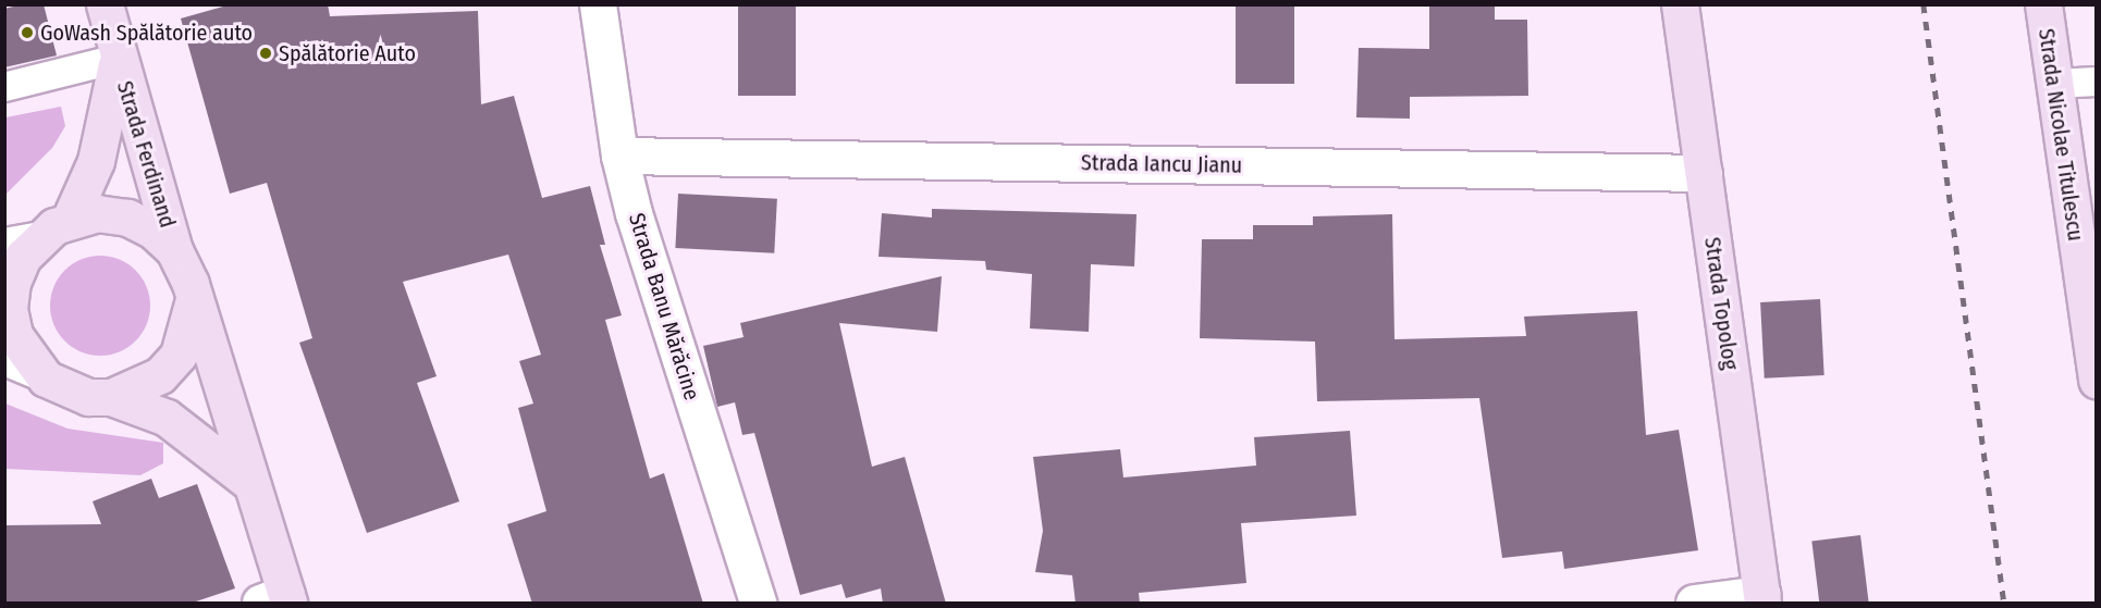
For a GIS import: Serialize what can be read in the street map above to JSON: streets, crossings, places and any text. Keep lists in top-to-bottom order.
{
  "streets": {
    "street": [
      "Strada Nicolae Titulescu",
      "Strada Ferdinand",
      "Strada Iancu Jianu",
      "Strada Topolog",
      "Strada Banu Mărăcine"
    ]
  },
  "crossings": [
    ["Strada Iancu Jianu", "Strada Topolog"],
    ["Strada Iancu Jianu", "Strada Banu Mărăcine"]
  ],
  "places": ["GoWash Spălătorie auto", "Spălătorie Auto"]
}
